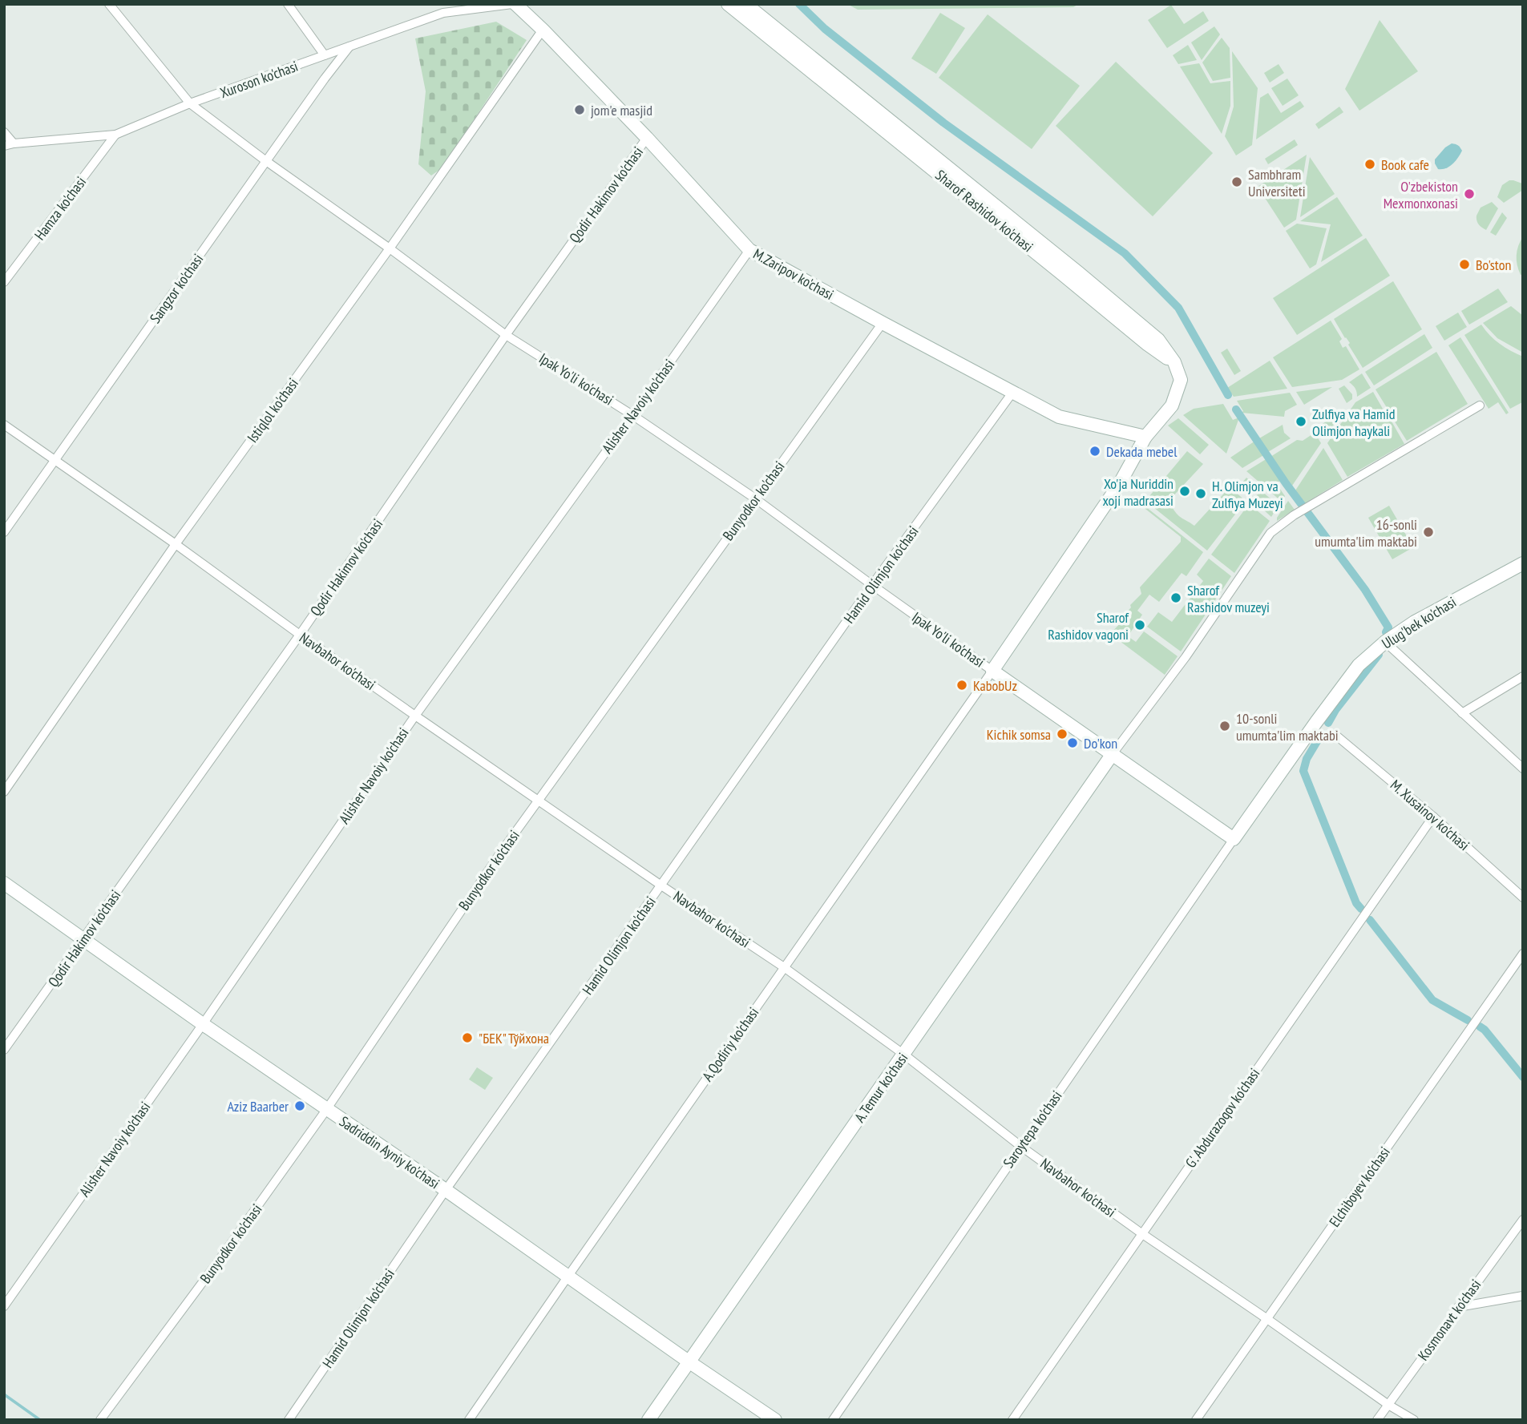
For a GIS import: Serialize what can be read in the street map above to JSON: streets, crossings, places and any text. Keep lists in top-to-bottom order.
{
  "streets": {
    "street": [
      "Xuroson ko'chasi",
      "Qodir Hakimov ko'chasi",
      "Hamza ko'chasi",
      "Sharof Rashidov ko'chasi",
      "M.Zaripov ko'chasi",
      "Sangzor ko'chasi",
      "Ipak Yo'li ko'chasi",
      "Alisher Navoiy ko'chasi",
      "Istiqlol ko'chasi",
      "Bunyodkor ko'chasi",
      "Hamid Olimjon ko'chasi",
      "Ulug'bek ko'chasi",
      "Navbahor ko'chasi",
      "M. Xusainov ko'chasi",
      "A.Qodiriy ko'chasi",
      "A.Temur ko'chasi",
      "G'. Abdurazoqov ko'chasi",
      "Saroytepa ko'chasi",
      "Sadriddin Ayniy ko'chasi",
      "Elchiboyev ko'chasi",
      "Kosmonavt ko'chasi"
    ]
  },
  "crossings": [
    ["Xuroson ko'chasi", "Hamza ko'chasi"],
    ["Xuroson ko'chasi", "M.Zaripov ko'chasi"],
    ["Xuroson ko'chasi", "Sangzor ko'chasi"],
    ["Xuroson ko'chasi", "Ipak Yo'li ko'chasi"],
    ["Qodir Hakimov ko'chasi", "M.Zaripov ko'chasi"],
    ["Qodir Hakimov ko'chasi", "Ipak Yo'li ko'chasi"],
    ["Qodir Hakimov ko'chasi", "Navbahor ko'chasi"],
    ["Qodir Hakimov ko'chasi", "Sadriddin Ayniy ko'chasi"],
    ["M.Zaripov ko'chasi", "Alisher Navoiy ko'chasi"],
    ["M.Zaripov ko'chasi", "Istiqlol ko'chasi"],
    ["M.Zaripov ko'chasi", "Bunyodkor ko'chasi"],
    ["M.Zaripov ko'chasi", "Hamid Olimjon ko'chasi"],
    ["Sangzor ko'chasi", "Ipak Yo'li ko'chasi"],
    ["Sangzor ko'chasi", "Navbahor ko'chasi"],
    ["Ipak Yo'li ko'chasi", "Alisher Navoiy ko'chasi"],
    ["Ipak Yo'li ko'chasi", "Istiqlol ko'chasi"],
    ["Ipak Yo'li ko'chasi", "Bunyodkor ko'chasi"],
    ["Ipak Yo'li ko'chasi", "Hamid Olimjon ko'chasi"],
    ["Ipak Yo'li ko'chasi", "A.Qodiriy ko'chasi"],
    ["Alisher Navoiy ko'chasi", "Navbahor ko'chasi"],
    ["Alisher Navoiy ko'chasi", "Sadriddin Ayniy ko'chasi"],
    ["Istiqlol ko'chasi", "Navbahor ko'chasi"],
    ["Bunyodkor ko'chasi", "Navbahor ko'chasi"],
    ["Bunyodkor ko'chasi", "Sadriddin Ayniy ko'chasi"],
    ["Hamid Olimjon ko'chasi", "Navbahor ko'chasi"],
    ["Hamid Olimjon ko'chasi", "Sadriddin Ayniy ko'chasi"],
    ["Ulug'bek ko'chasi", "Saroytepa ko'chasi"],
    ["Navbahor ko'chasi", "A.Qodiriy ko'chasi"],
    ["Navbahor ko'chasi", "A.Temur ko'chasi"],
    ["Navbahor ko'chasi", "G'. Abdurazoqov ko'chasi"],
    ["Navbahor ko'chasi", "Saroytepa ko'chasi"],
    ["Navbahor ko'chasi", "Elchiboyev ko'chasi"],
    ["Navbahor ko'chasi", "Kosmonavt ko'chasi"],
    ["M. Xusainov ko'chasi", "G'. Abdurazoqov ko'chasi"],
    ["A.Qodiriy ko'chasi", "Sadriddin Ayniy ko'chasi"],
    ["A.Temur ko'chasi", "Sadriddin Ayniy ko'chasi"]
  ],
  "places": [
    "jom'e masjid",
    "Book cafe",
    "Sambhram Universiteti",
    "O'zbekiston Mexmonxonasi",
    "Bo'ston",
    "Zulfiya va Hamid Olimjon haykali",
    "Dekada mebel",
    "Xo'ja Nuriddin xoji madrasasi",
    "H. Olimjon va Zulfiya Muzeyi",
    "16-sonli umumta'lim maktabi",
    "Sharof Rashidov muzeyi",
    "Sharof Rashidov vagoni",
    "KabobUz",
    "10-sonli umumta'lim maktabi",
    "Kichik somsa",
    "Do'kon",
    "\"БЕК\" Тўйхона",
    "Aziz Baarber"
  ]
}
